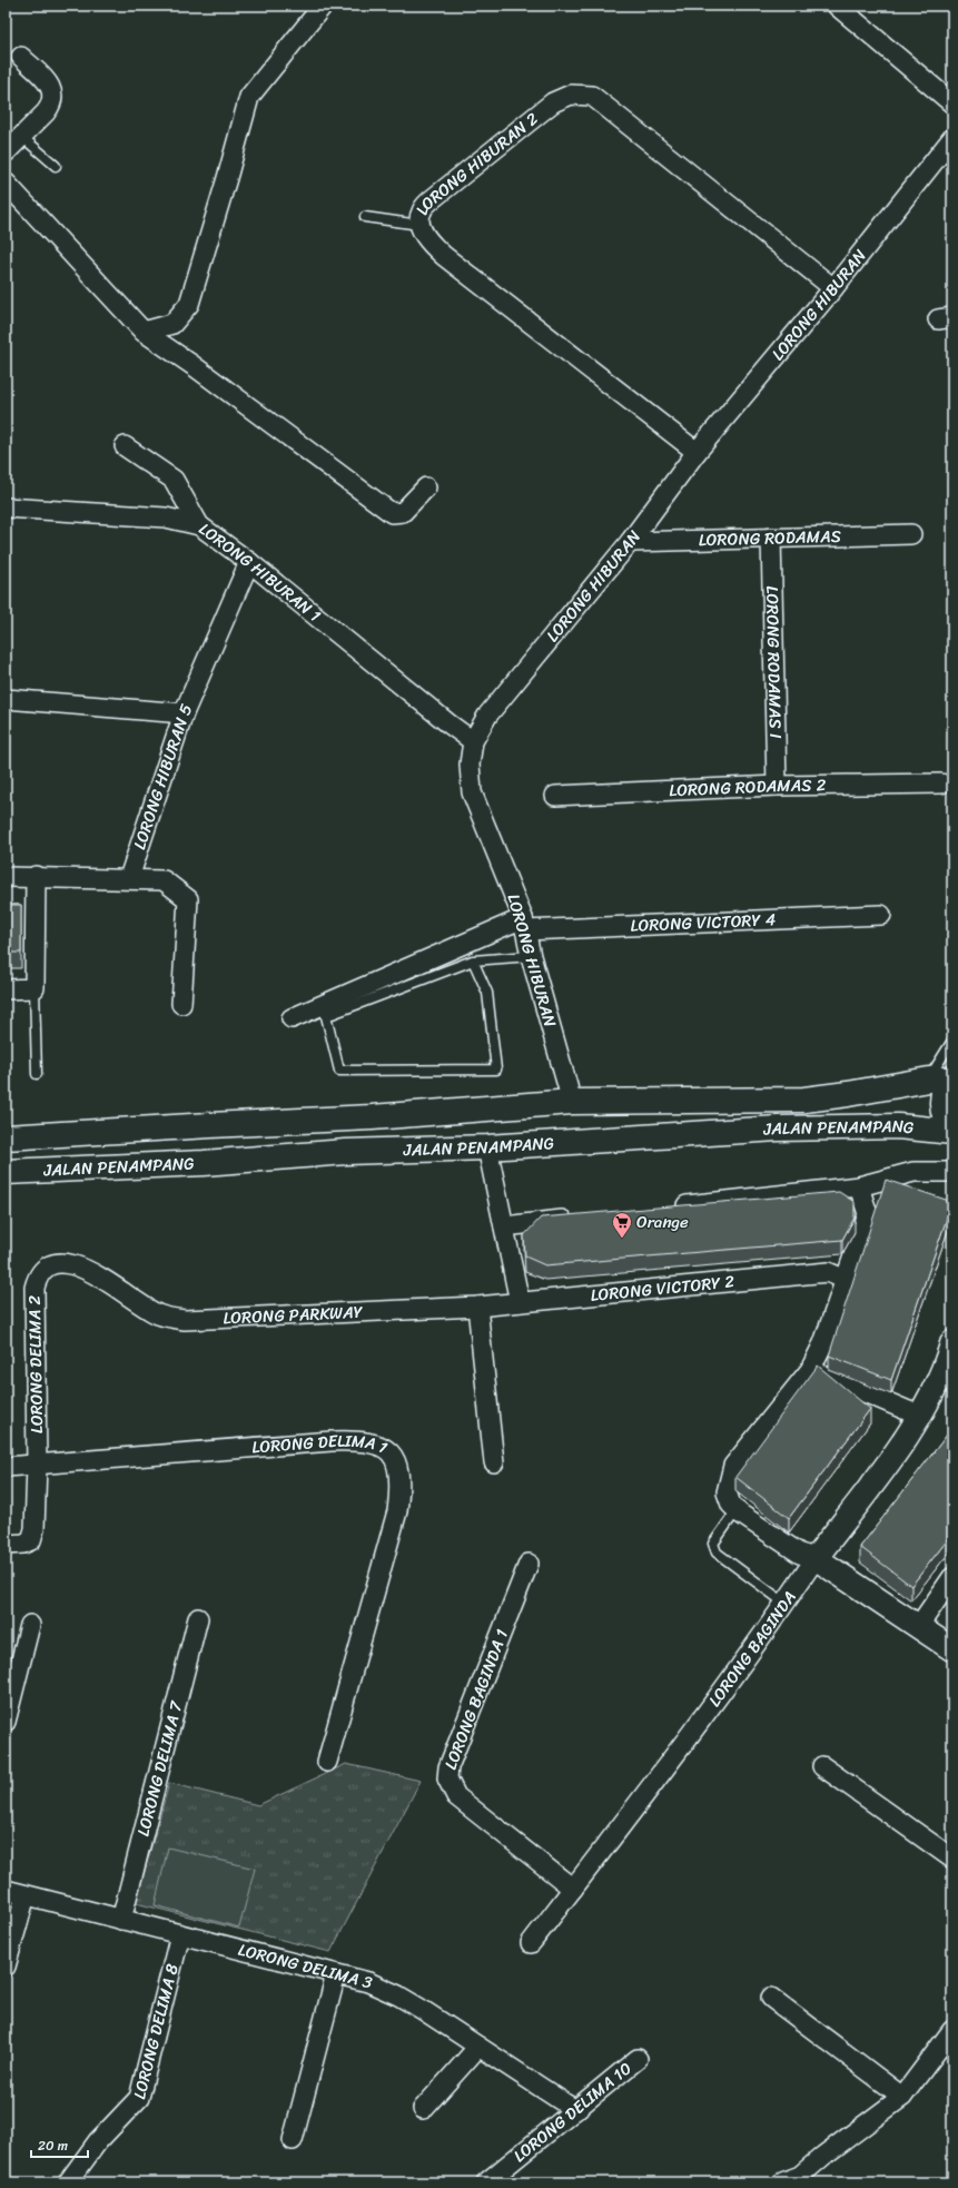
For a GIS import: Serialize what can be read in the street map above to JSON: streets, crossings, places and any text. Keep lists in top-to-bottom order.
{
  "streets": {
    "main road": ["JALAN PENAMPANG"],
    "street": [
      "LORONG HIBURAN 2",
      "LORONG HIBURAN",
      "LORONG RODAMAS",
      "LORONG HIBURAN 1",
      "LORONG RODAMAS I",
      "LORONG HIBURAN 5",
      "LORONG RODAMAS 2",
      "LORONG VICTORY 4",
      "LORONG VICTORY 2",
      "LORONG PARKWAY",
      "LORONG DELIMA 2",
      "LORONG DELIMA 1",
      "LORONG BAGINDA",
      "LORONG BAGINDA 1",
      "LORONG DELIMA 7",
      "LORONG DELIMA 3",
      "LORONG DELIMA 8",
      "LORONG DELIMA 10"
    ]
  },
  "crossings": [
    ["LORONG HIBURAN 2", "LORONG HIBURAN"],
    ["LORONG HIBURAN", "LORONG RODAMAS"],
    ["LORONG HIBURAN", "LORONG HIBURAN 1"],
    ["LORONG HIBURAN", "LORONG VICTORY 4"],
    ["LORONG HIBURAN", "JALAN PENAMPANG"],
    ["LORONG RODAMAS", "LORONG RODAMAS I"],
    ["LORONG HIBURAN 1", "LORONG HIBURAN 5"],
    ["LORONG RODAMAS I", "LORONG RODAMAS 2"],
    ["LORONG VICTORY 2", "LORONG PARKWAY"],
    ["LORONG PARKWAY", "LORONG DELIMA 2"],
    ["LORONG DELIMA 2", "LORONG DELIMA 1"],
    ["LORONG BAGINDA", "LORONG BAGINDA 1"],
    ["LORONG DELIMA 7", "LORONG DELIMA 3"],
    ["LORONG DELIMA 3", "LORONG DELIMA 8"],
    ["LORONG DELIMA 3", "LORONG DELIMA 10"]
  ],
  "places": {
    "supermarket": ["Orange"]
  },
  "scale_bar": "20 m"
}
